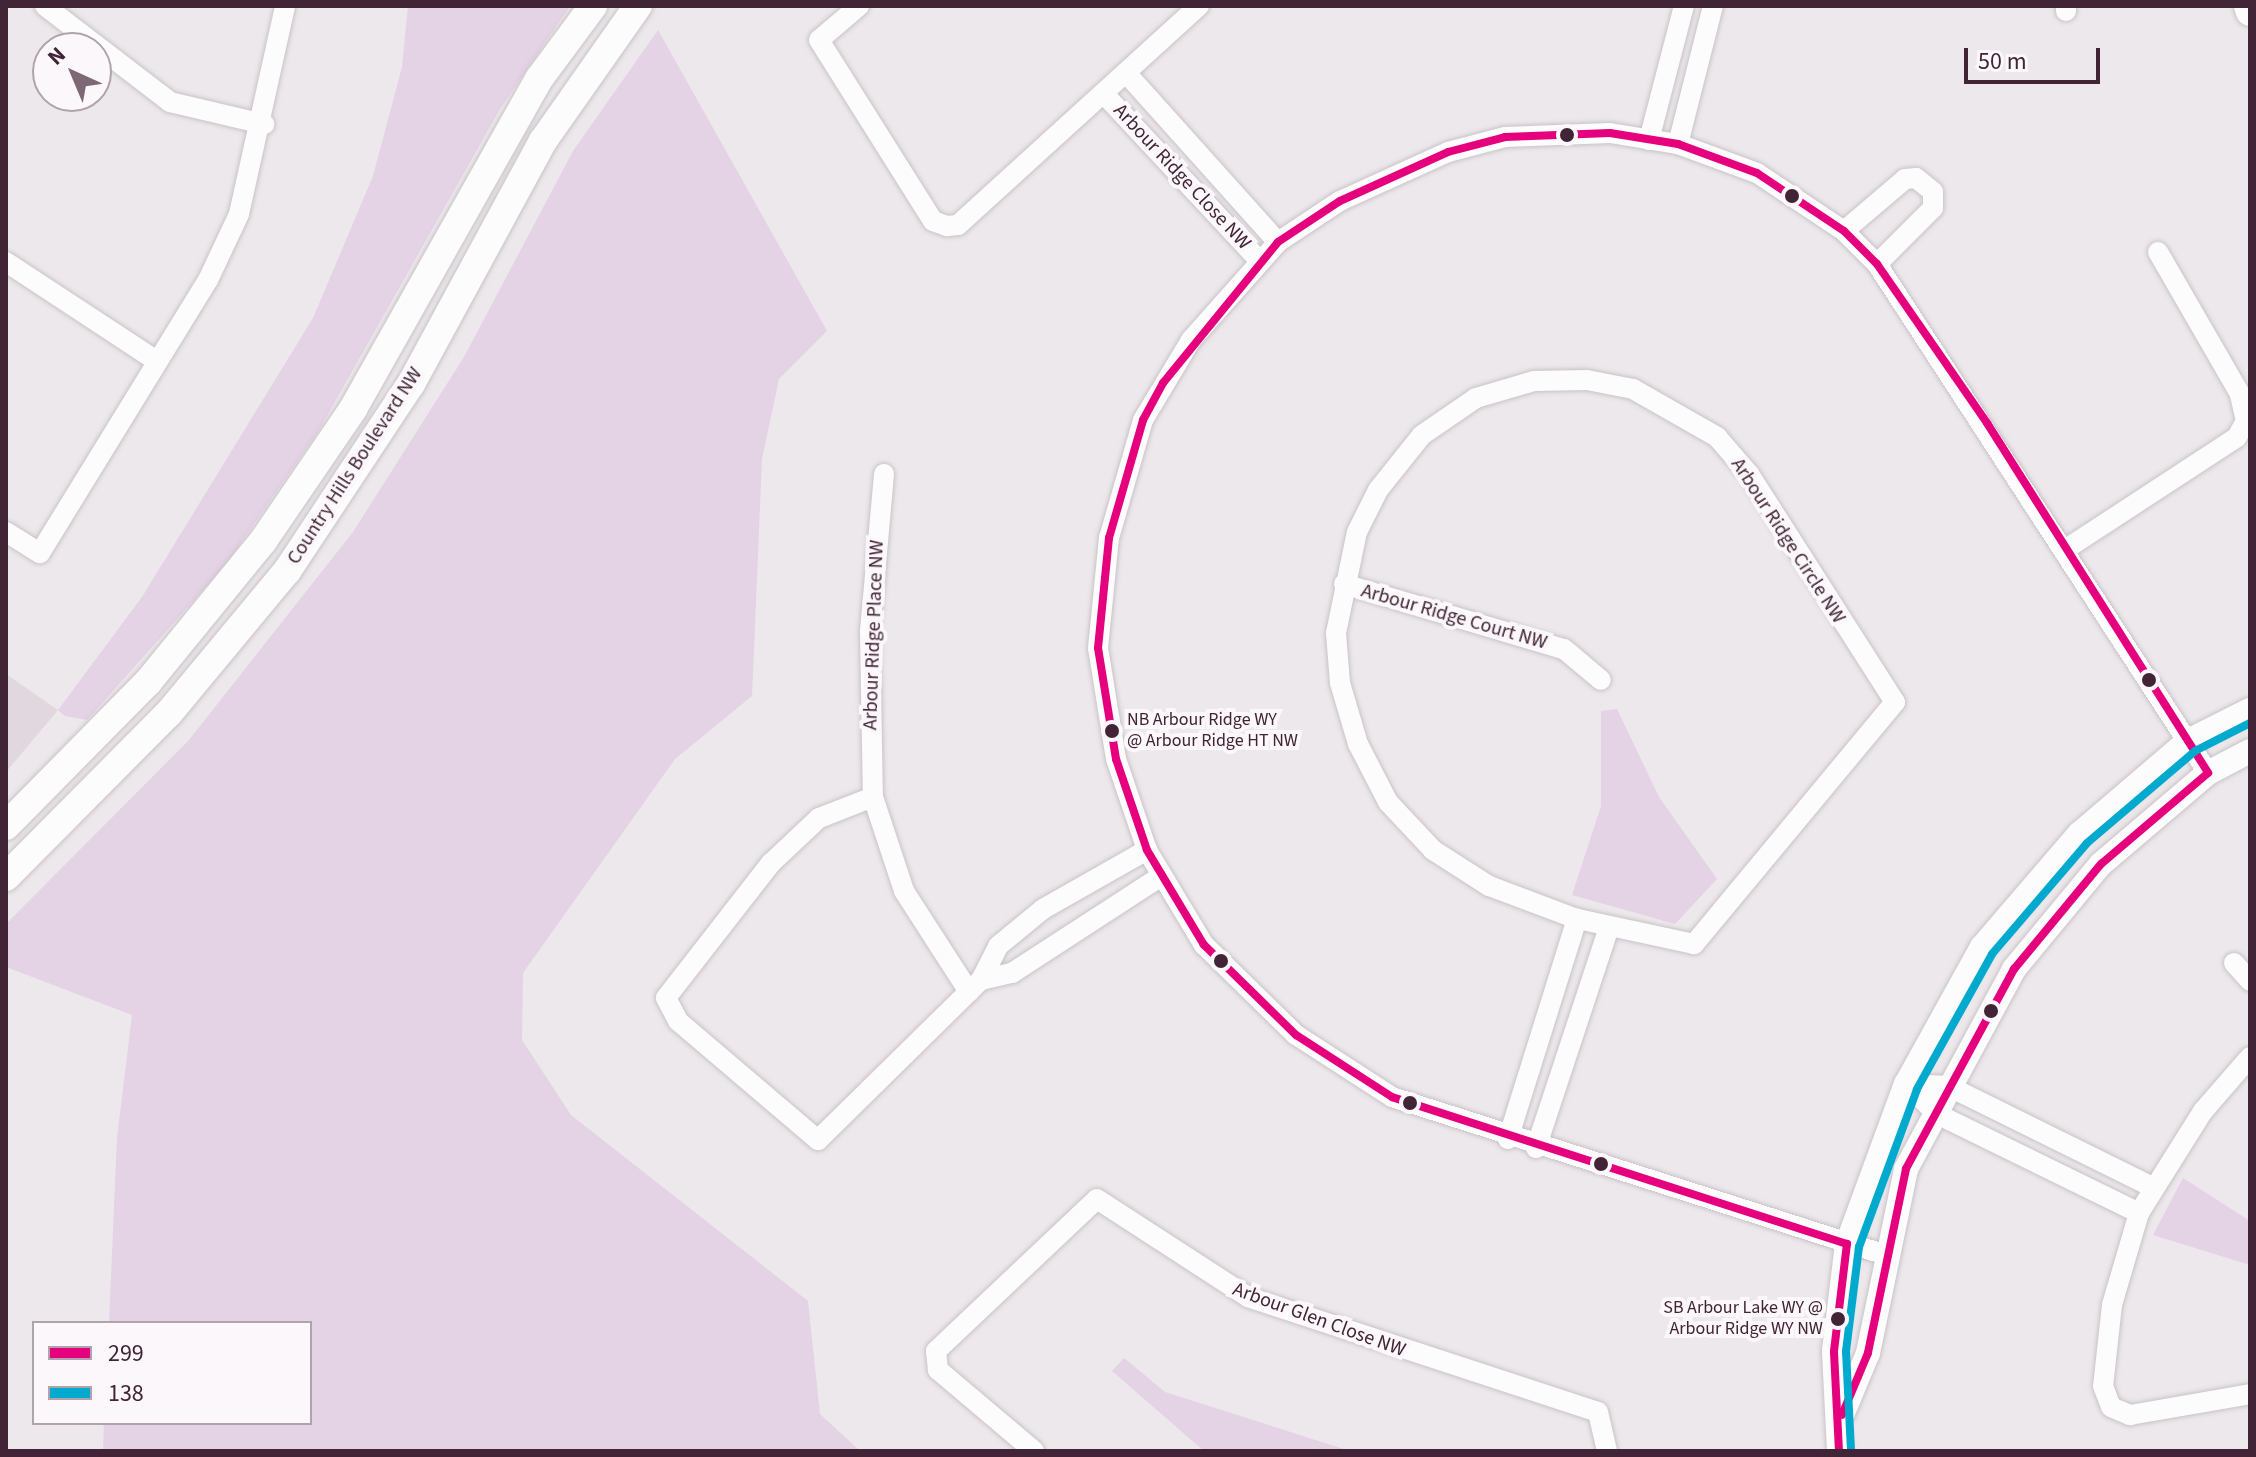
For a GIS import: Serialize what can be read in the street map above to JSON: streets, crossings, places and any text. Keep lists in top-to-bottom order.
{
  "streets": {
    "main road": ["Country Hills Boulevard NW"],
    "street": [
      "Arbour Ridge Close NW",
      "Arbour Ridge Circle NW",
      "Arbour Ridge Court NW",
      "Arbour Ridge Place NW",
      "Arbour Glen Close NW"
    ]
  },
  "crossings": [
    ["Arbour Ridge Circle NW", "Arbour Ridge Court NW"]
  ],
  "places": ["NB Arbour Ridge WY @ Arbour Ridge HT NW", "SB Arbour Lake WY @ Arbour Ridge WY NW"],
  "lines": ["transit line 299", "transit line 138"],
  "legend": ["299", "138"],
  "scale_bar": "50 m",
  "north": "top left"
}
